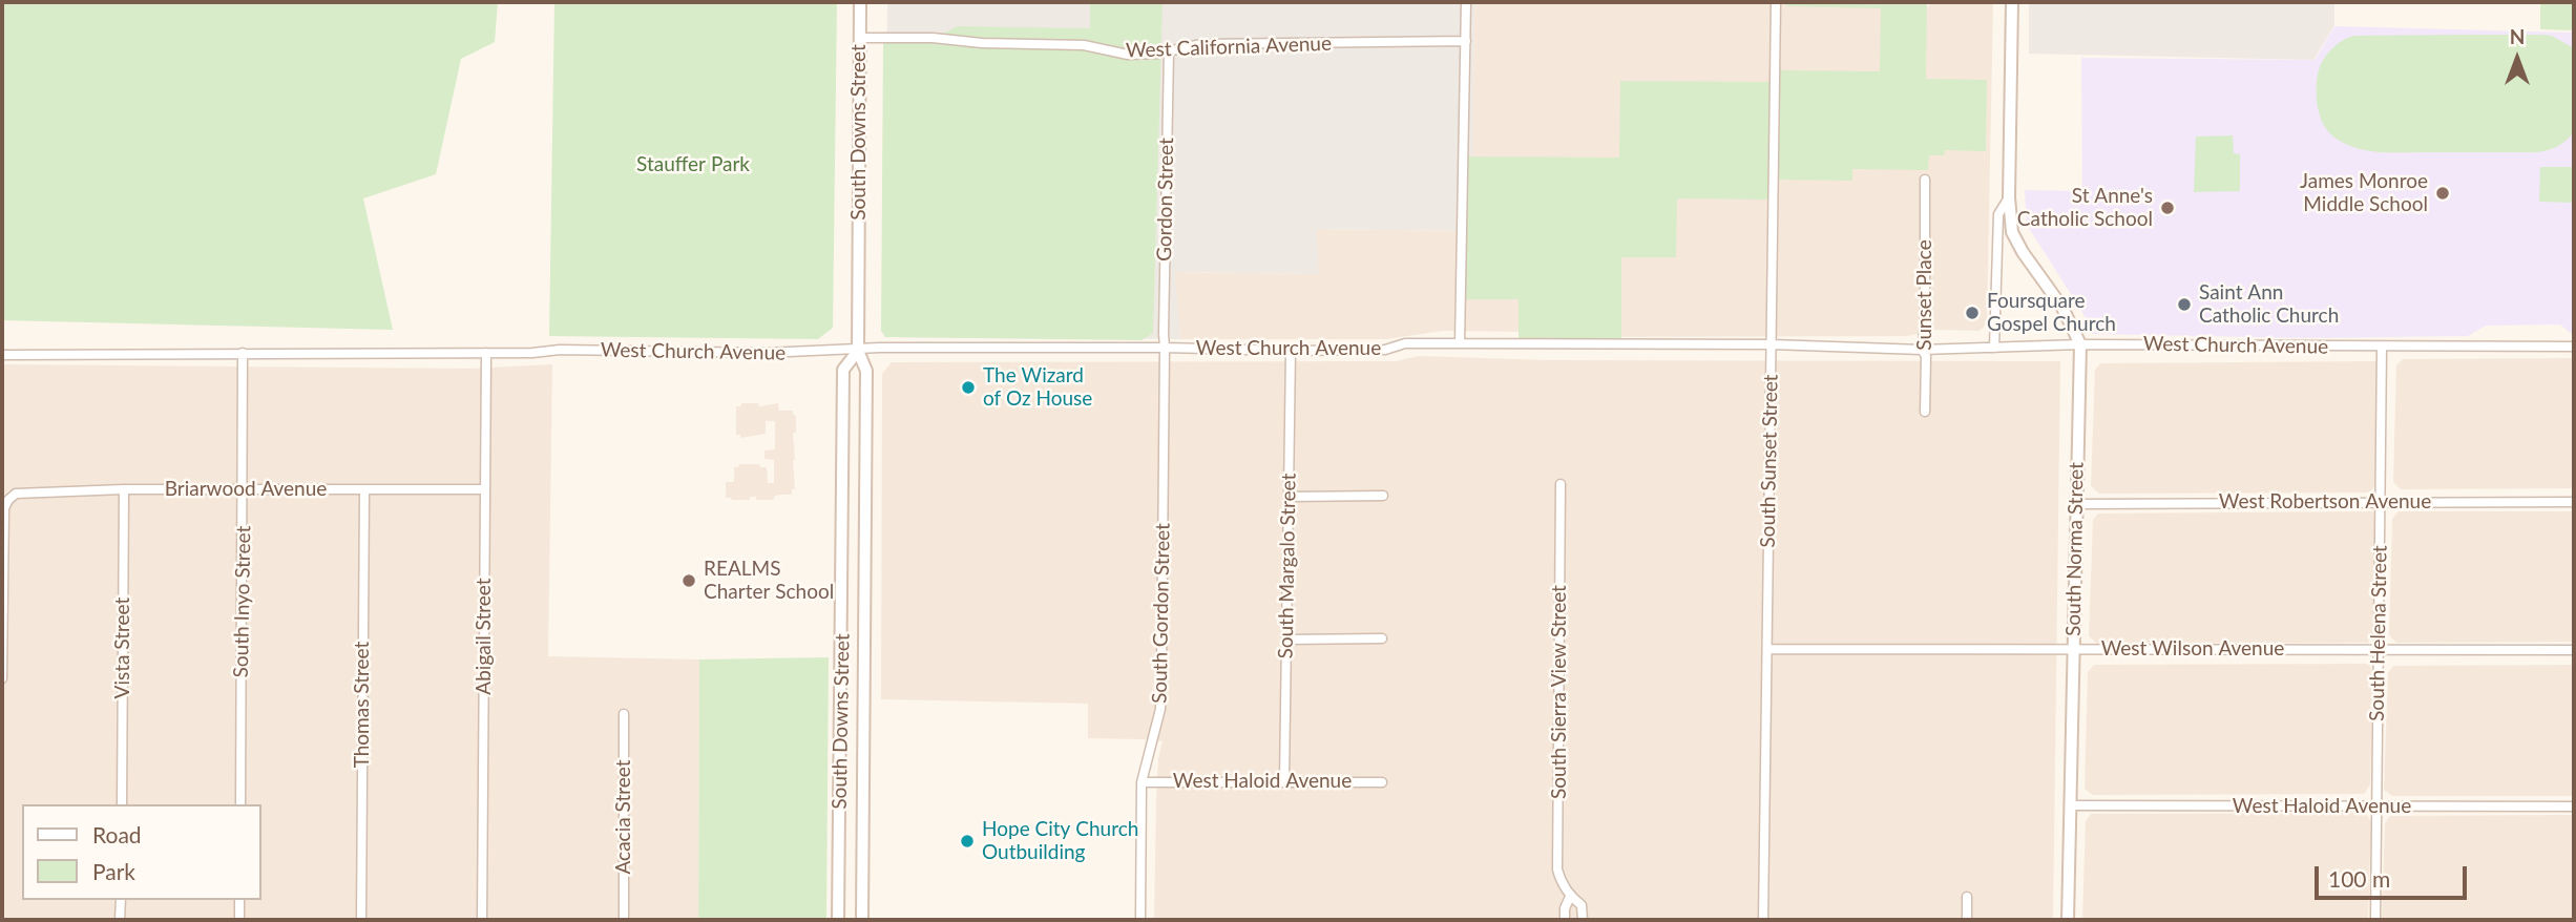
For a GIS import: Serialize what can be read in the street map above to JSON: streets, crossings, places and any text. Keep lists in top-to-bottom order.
{
  "streets": {
    "main road": ["South Downs Street", "South Norma Street"],
    "street": [
      "West California Avenue",
      "Gordon Street",
      "Sunset Place",
      "West Church Avenue",
      "South Sunset Street",
      "Briarwood Avenue",
      "West Robertson Avenue",
      "South Margalo Street",
      "South Inyo Street",
      "South Gordon Street",
      "South Helena Street",
      "Abigail Street",
      "Vista Street",
      "West Wilson Avenue",
      "South Sierra View Street",
      "Thomas Street",
      "West Haloid Avenue",
      "Acacia Street"
    ]
  },
  "crossings": [
    ["West California Avenue", "South Downs Street"],
    ["West California Avenue", "Gordon Street"],
    ["South Downs Street", "West Church Avenue"],
    ["Gordon Street", "West Church Avenue"],
    ["Gordon Street", "South Gordon Street"],
    ["Sunset Place", "West Church Avenue"],
    ["West Church Avenue", "South Sunset Street"],
    ["West Church Avenue", "South Norma Street"],
    ["West Church Avenue", "South Margalo Street"],
    ["West Church Avenue", "South Inyo Street"],
    ["West Church Avenue", "South Gordon Street"],
    ["West Church Avenue", "South Helena Street"],
    ["West Church Avenue", "Abigail Street"],
    ["South Sunset Street", "West Wilson Avenue"],
    ["Briarwood Avenue", "South Inyo Street"],
    ["Briarwood Avenue", "Abigail Street"],
    ["Briarwood Avenue", "Vista Street"],
    ["Briarwood Avenue", "Thomas Street"],
    ["West Robertson Avenue", "South Norma Street"],
    ["West Robertson Avenue", "South Helena Street"],
    ["South Norma Street", "West Wilson Avenue"],
    ["South Norma Street", "West Haloid Avenue"],
    ["South Margalo Street", "West Haloid Avenue"],
    ["South Gordon Street", "West Haloid Avenue"],
    ["South Helena Street", "West Wilson Avenue"],
    ["South Helena Street", "West Haloid Avenue"]
  ],
  "parks": ["Stauffer Park"],
  "places": [
    "James Monroe Middle School",
    "St Anne's Catholic School",
    "Saint Ann Catholic Church",
    "Foursquare Gospel Church",
    "The Wizard of Oz House",
    "REALMS Charter School",
    "Hope City Church Outbuilding"
  ],
  "legend": ["Road", "Park"],
  "scale_bar": "100 m",
  "north": "top"
}
